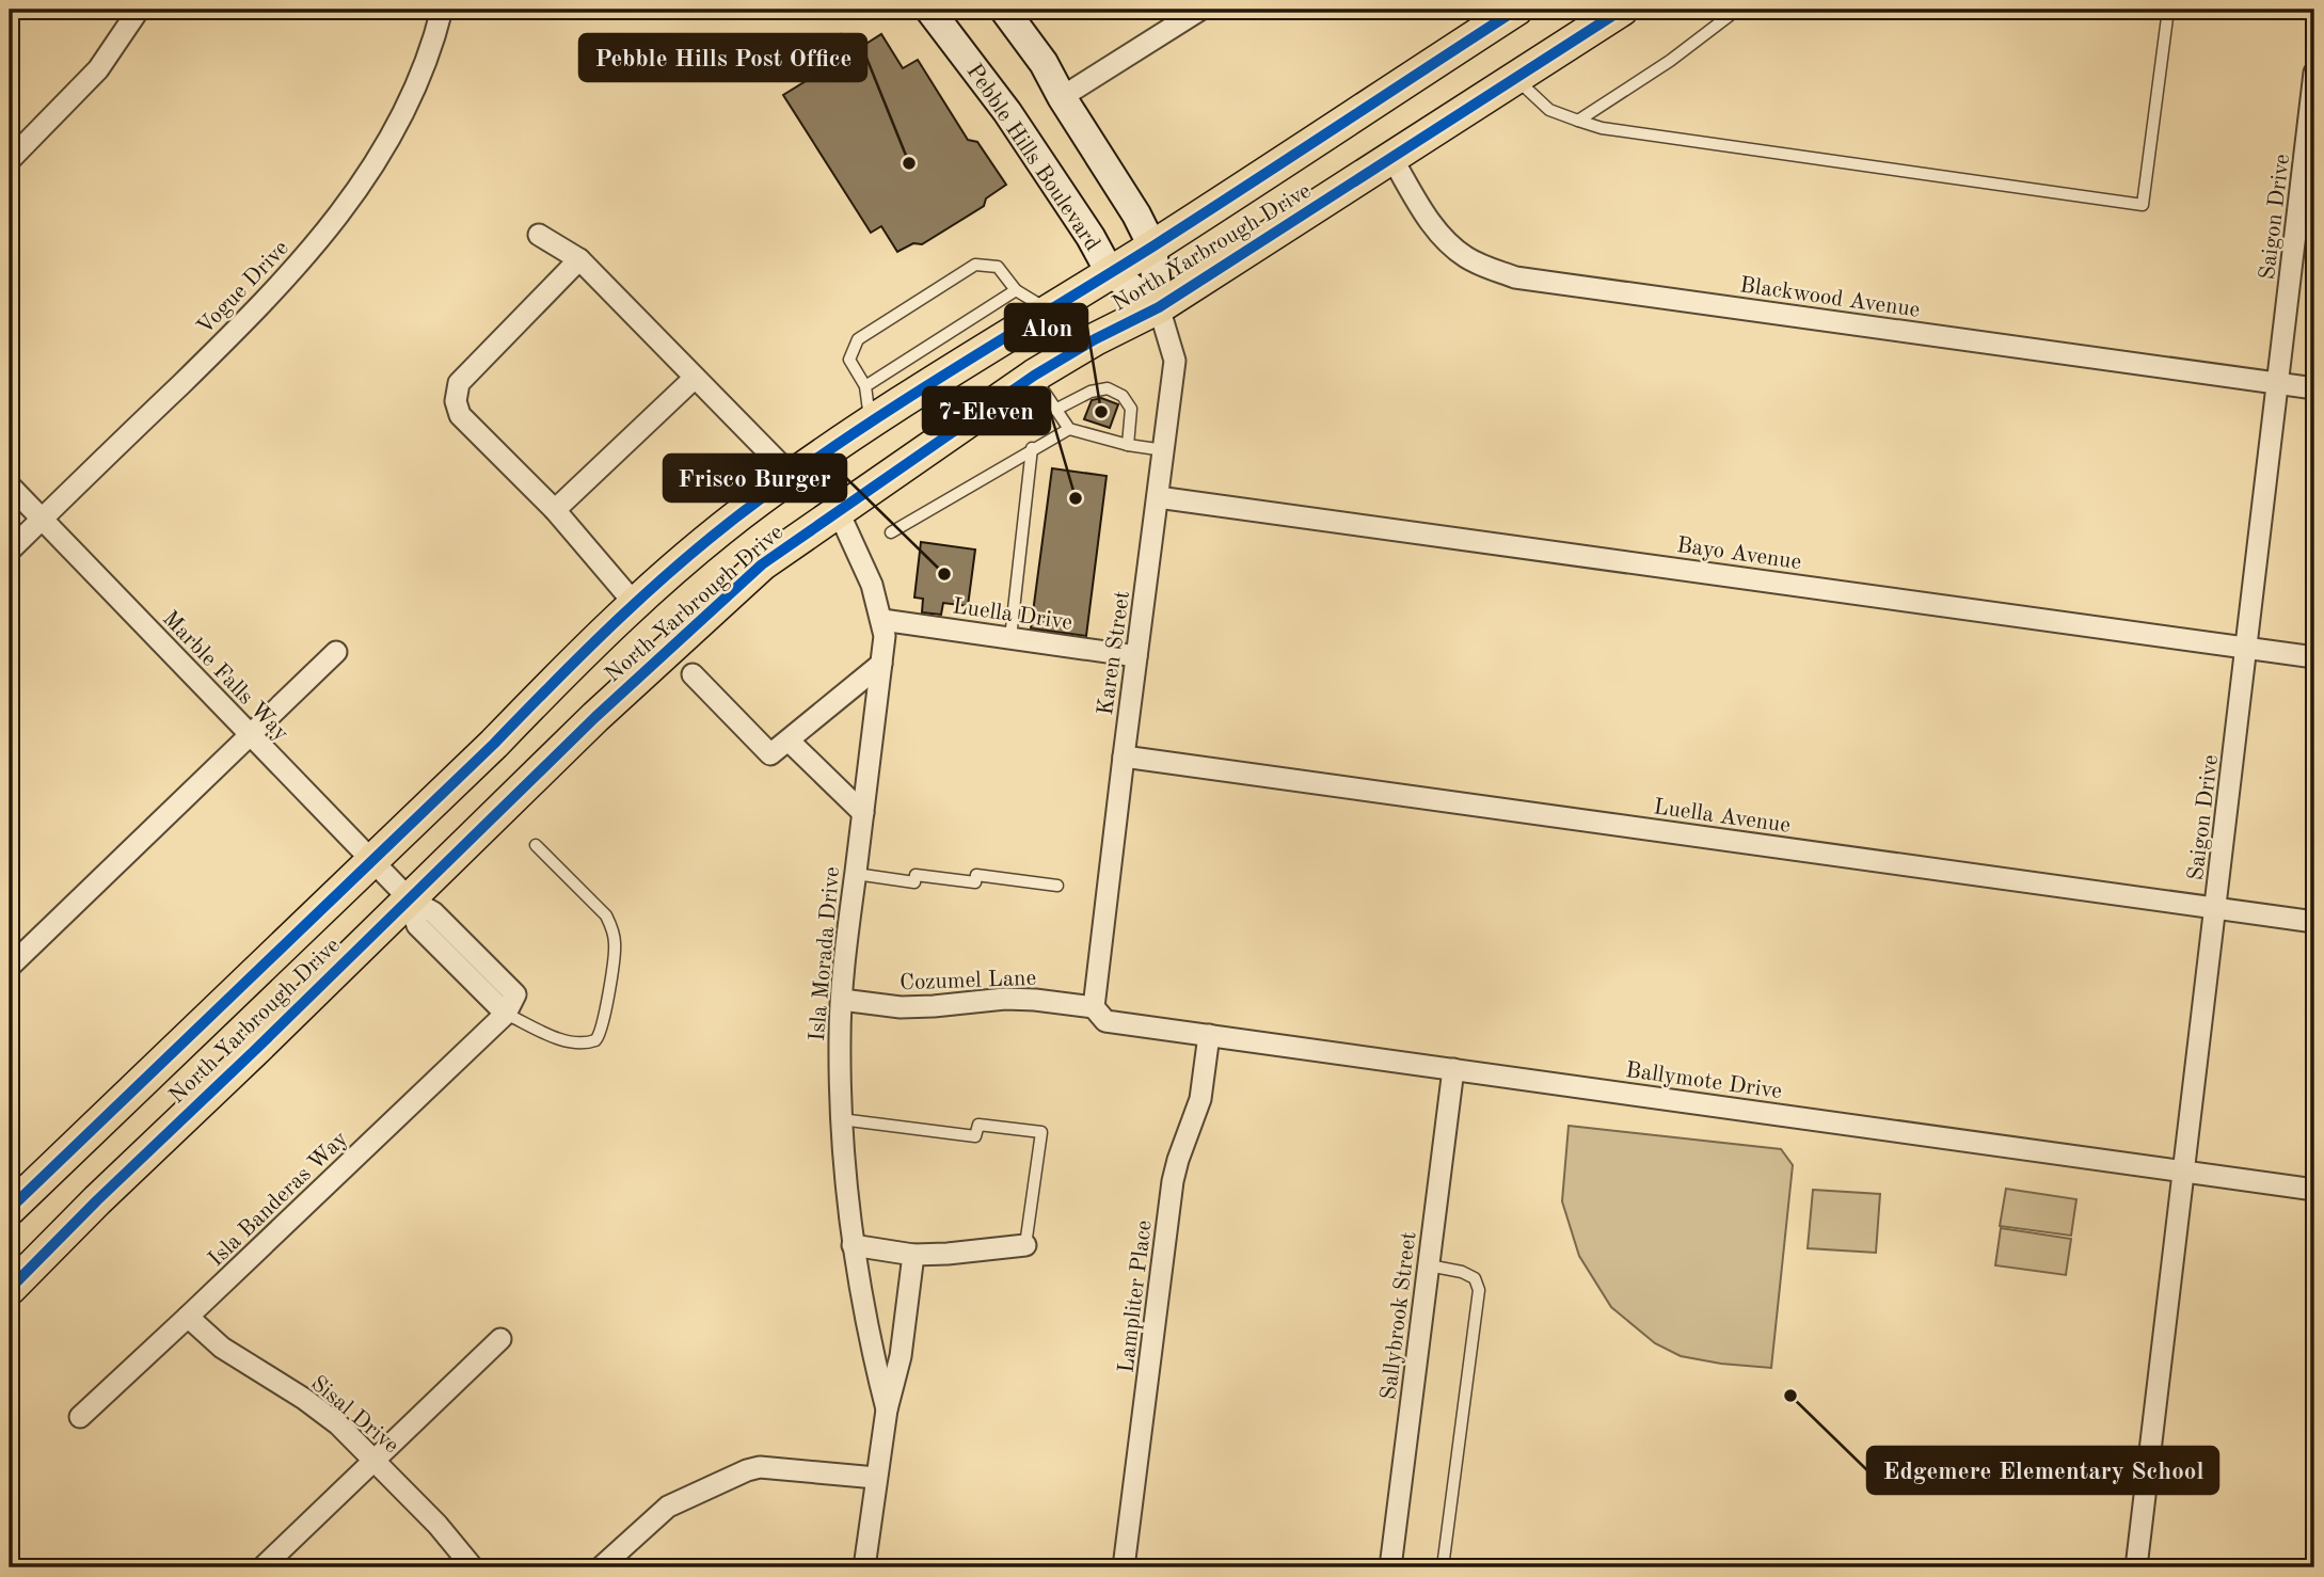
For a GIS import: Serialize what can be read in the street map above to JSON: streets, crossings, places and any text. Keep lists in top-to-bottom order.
{
  "streets": {
    "main road": ["Pebble Hills Boulevard", "North Yarbrough Drive"],
    "street": [
      "Saigon Drive",
      "Vogue Drive",
      "Blackwood Avenue",
      "Bayo Avenue",
      "Luella Drive",
      "Karen Street",
      "Marble Falls Way",
      "Luella Avenue",
      "Isla Morada Drive",
      "Cozumel Lane",
      "Ballymote Drive",
      "Isla Banderas Way",
      "Lampliter Place",
      "Sallybrook Street",
      "Sisal Drive"
    ]
  },
  "crossings": [
    ["Pebble Hills Boulevard", "North Yarbrough Drive"],
    ["Pebble Hills Boulevard", "Karen Street"],
    ["Saigon Drive", "Blackwood Avenue"],
    ["Saigon Drive", "Bayo Avenue"],
    ["Saigon Drive", "Luella Avenue"],
    ["Saigon Drive", "Ballymote Drive"],
    ["North Yarbrough Drive", "Blackwood Avenue"],
    ["North Yarbrough Drive", "Karen Street"],
    ["North Yarbrough Drive", "Marble Falls Way"],
    ["North Yarbrough Drive", "Isla Morada Drive"],
    ["Vogue Drive", "Marble Falls Way"],
    ["Bayo Avenue", "Karen Street"],
    ["Luella Drive", "Karen Street"],
    ["Luella Drive", "Isla Morada Drive"],
    ["Karen Street", "Luella Avenue"],
    ["Karen Street", "Cozumel Lane"],
    ["Karen Street", "Ballymote Drive"],
    ["Marble Falls Way", "Isla Banderas Way"],
    ["Isla Morada Drive", "Cozumel Lane"],
    ["Cozumel Lane", "Ballymote Drive"],
    ["Ballymote Drive", "Lampliter Place"],
    ["Ballymote Drive", "Sallybrook Street"],
    ["Isla Banderas Way", "Sisal Drive"]
  ],
  "places": [
    "Pebble Hills Post Office",
    "Alon",
    "7-Eleven",
    "Frisco Burger",
    "Edgemere Elementary School"
  ]
}
